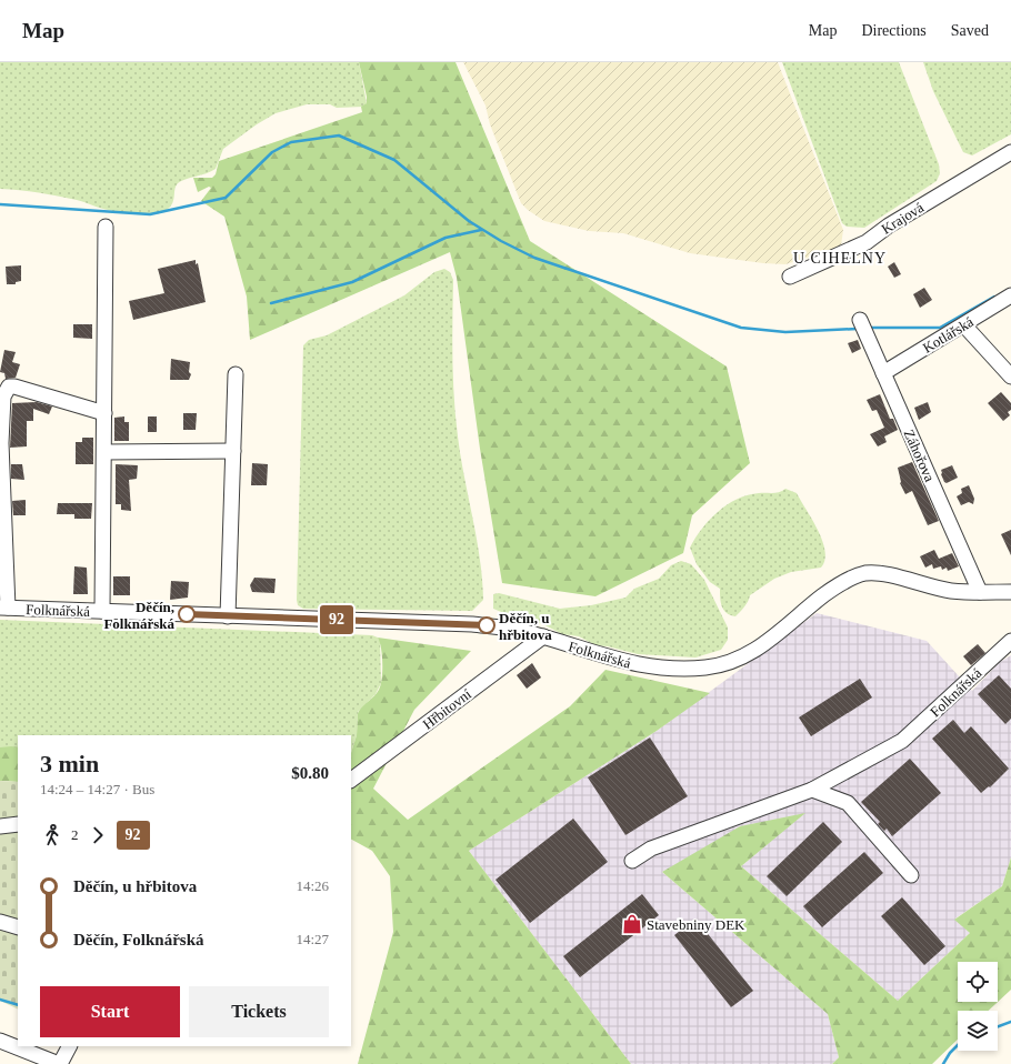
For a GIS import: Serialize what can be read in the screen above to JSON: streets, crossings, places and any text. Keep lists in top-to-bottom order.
{
  "streets": {
    "street": [
      "Krajová",
      "Kotlářská",
      "Záhořova",
      "Folknářská",
      "Hřbitovní"
    ]
  },
  "crossings": [
    ["Kotlářská", "Záhořova"],
    ["Záhořova", "Folknářská"],
    ["Folknářská", "Hřbitovní"]
  ],
  "districts": ["U CIHELNY"],
  "places": {
    "other": ["Děčín, Folknářská", "Děčín, u hřbitova"],
    "shop": ["Stavebniny DEK"]
  },
  "lines": ["bus line 92"],
  "page": {
    "header": "Map",
    "nav": ["Map", "Directions", "Saved"],
    "on_map": "92",
    "heading": ["3 min", "14:24 – 14:27 · Bus", "$0.80"],
    "legs": ["2", "92"],
    "list": [
      {
        "name": "Děčín, u hřbitova",
        "value": "14:26"
      },
      {
        "name": "Děčín, Folknářská",
        "value": "14:27"
      }
    ],
    "buttons": ["Start", "Tickets"]
  }
}
